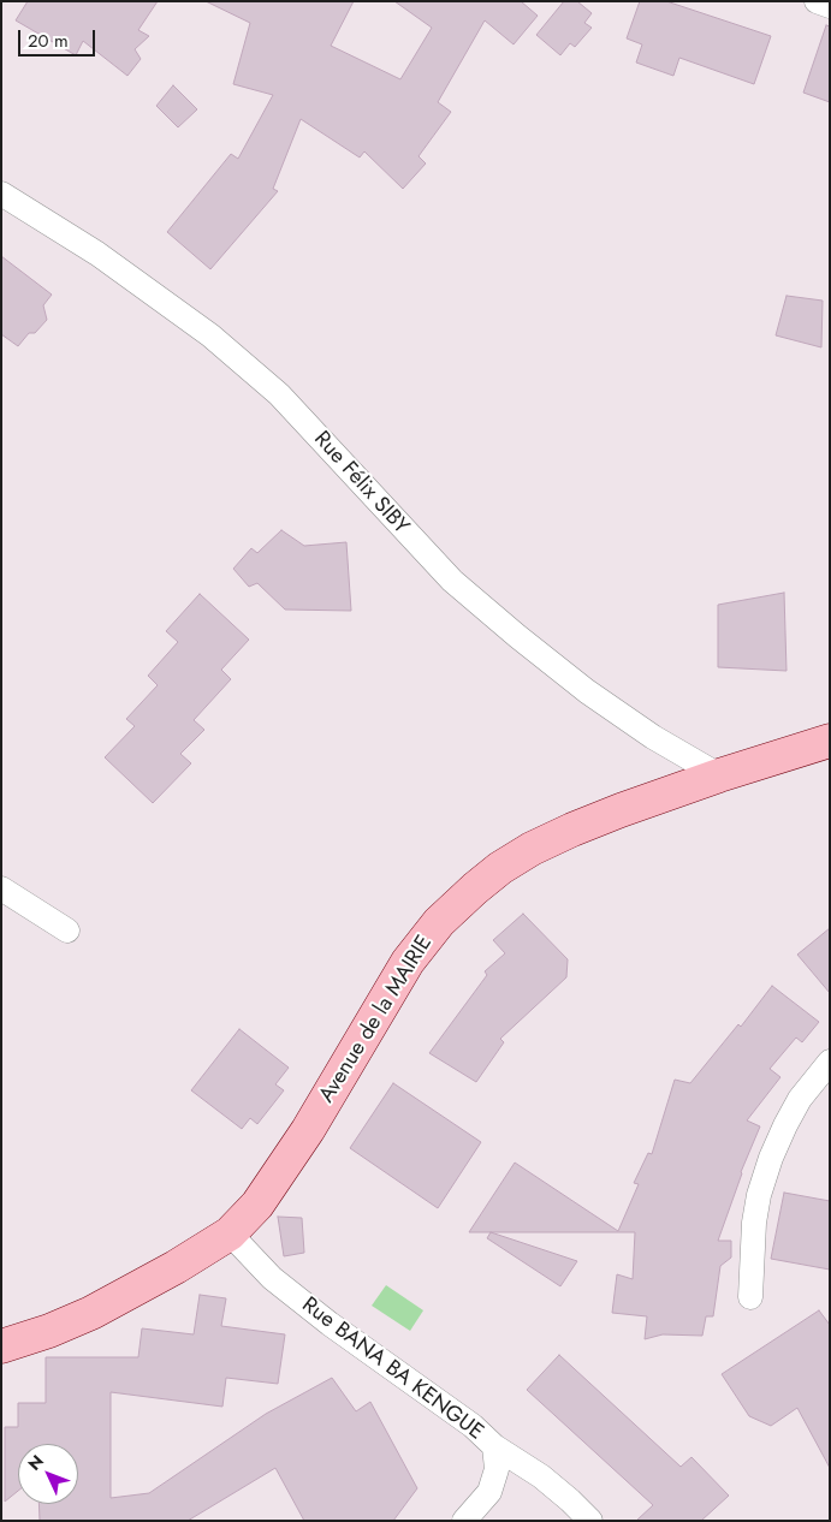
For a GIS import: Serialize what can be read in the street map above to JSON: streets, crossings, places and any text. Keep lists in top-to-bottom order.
{
  "streets": {
    "main road": ["Avenue de la MAIRIE"],
    "street": ["Rue Félix SIBY", "Rue BANA BA KENGUE"]
  },
  "crossings": [
    ["Rue Félix SIBY", "Avenue de la MAIRIE"],
    ["Avenue de la MAIRIE", "Rue BANA BA KENGUE"]
  ],
  "scale_bar": "20 m",
  "north": "top left"
}
